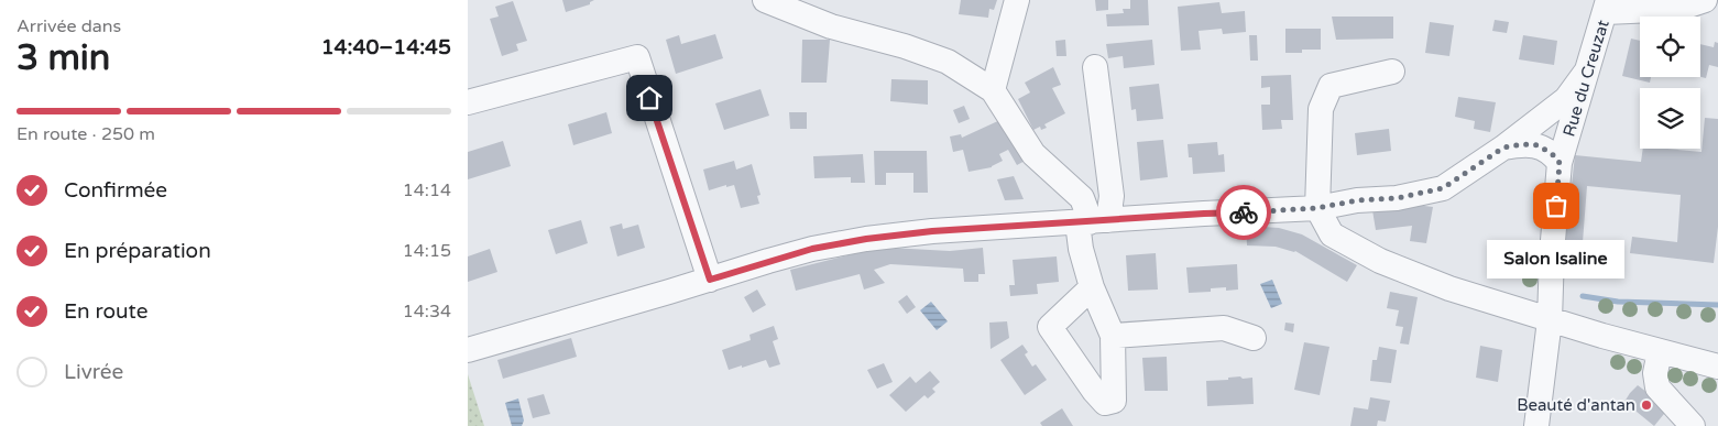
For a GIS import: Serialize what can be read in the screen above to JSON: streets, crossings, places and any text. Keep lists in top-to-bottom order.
{
  "streets": {
    "street": ["Rue du Creuzat"]
  },
  "places": ["Salon Isaline", "Beauté d'antan"],
  "page": {
    "heading": ["3 min", "Arrivée dans", "14:40–14:45"],
    "bar": "En route · 250 m",
    "list": [
      ["Confirmée", "14:14"],
      ["En préparation", "14:15"],
      ["En route", "14:34"],
      "Livrée"
    ],
    "bubble": "Salon Isaline"
  }
}
